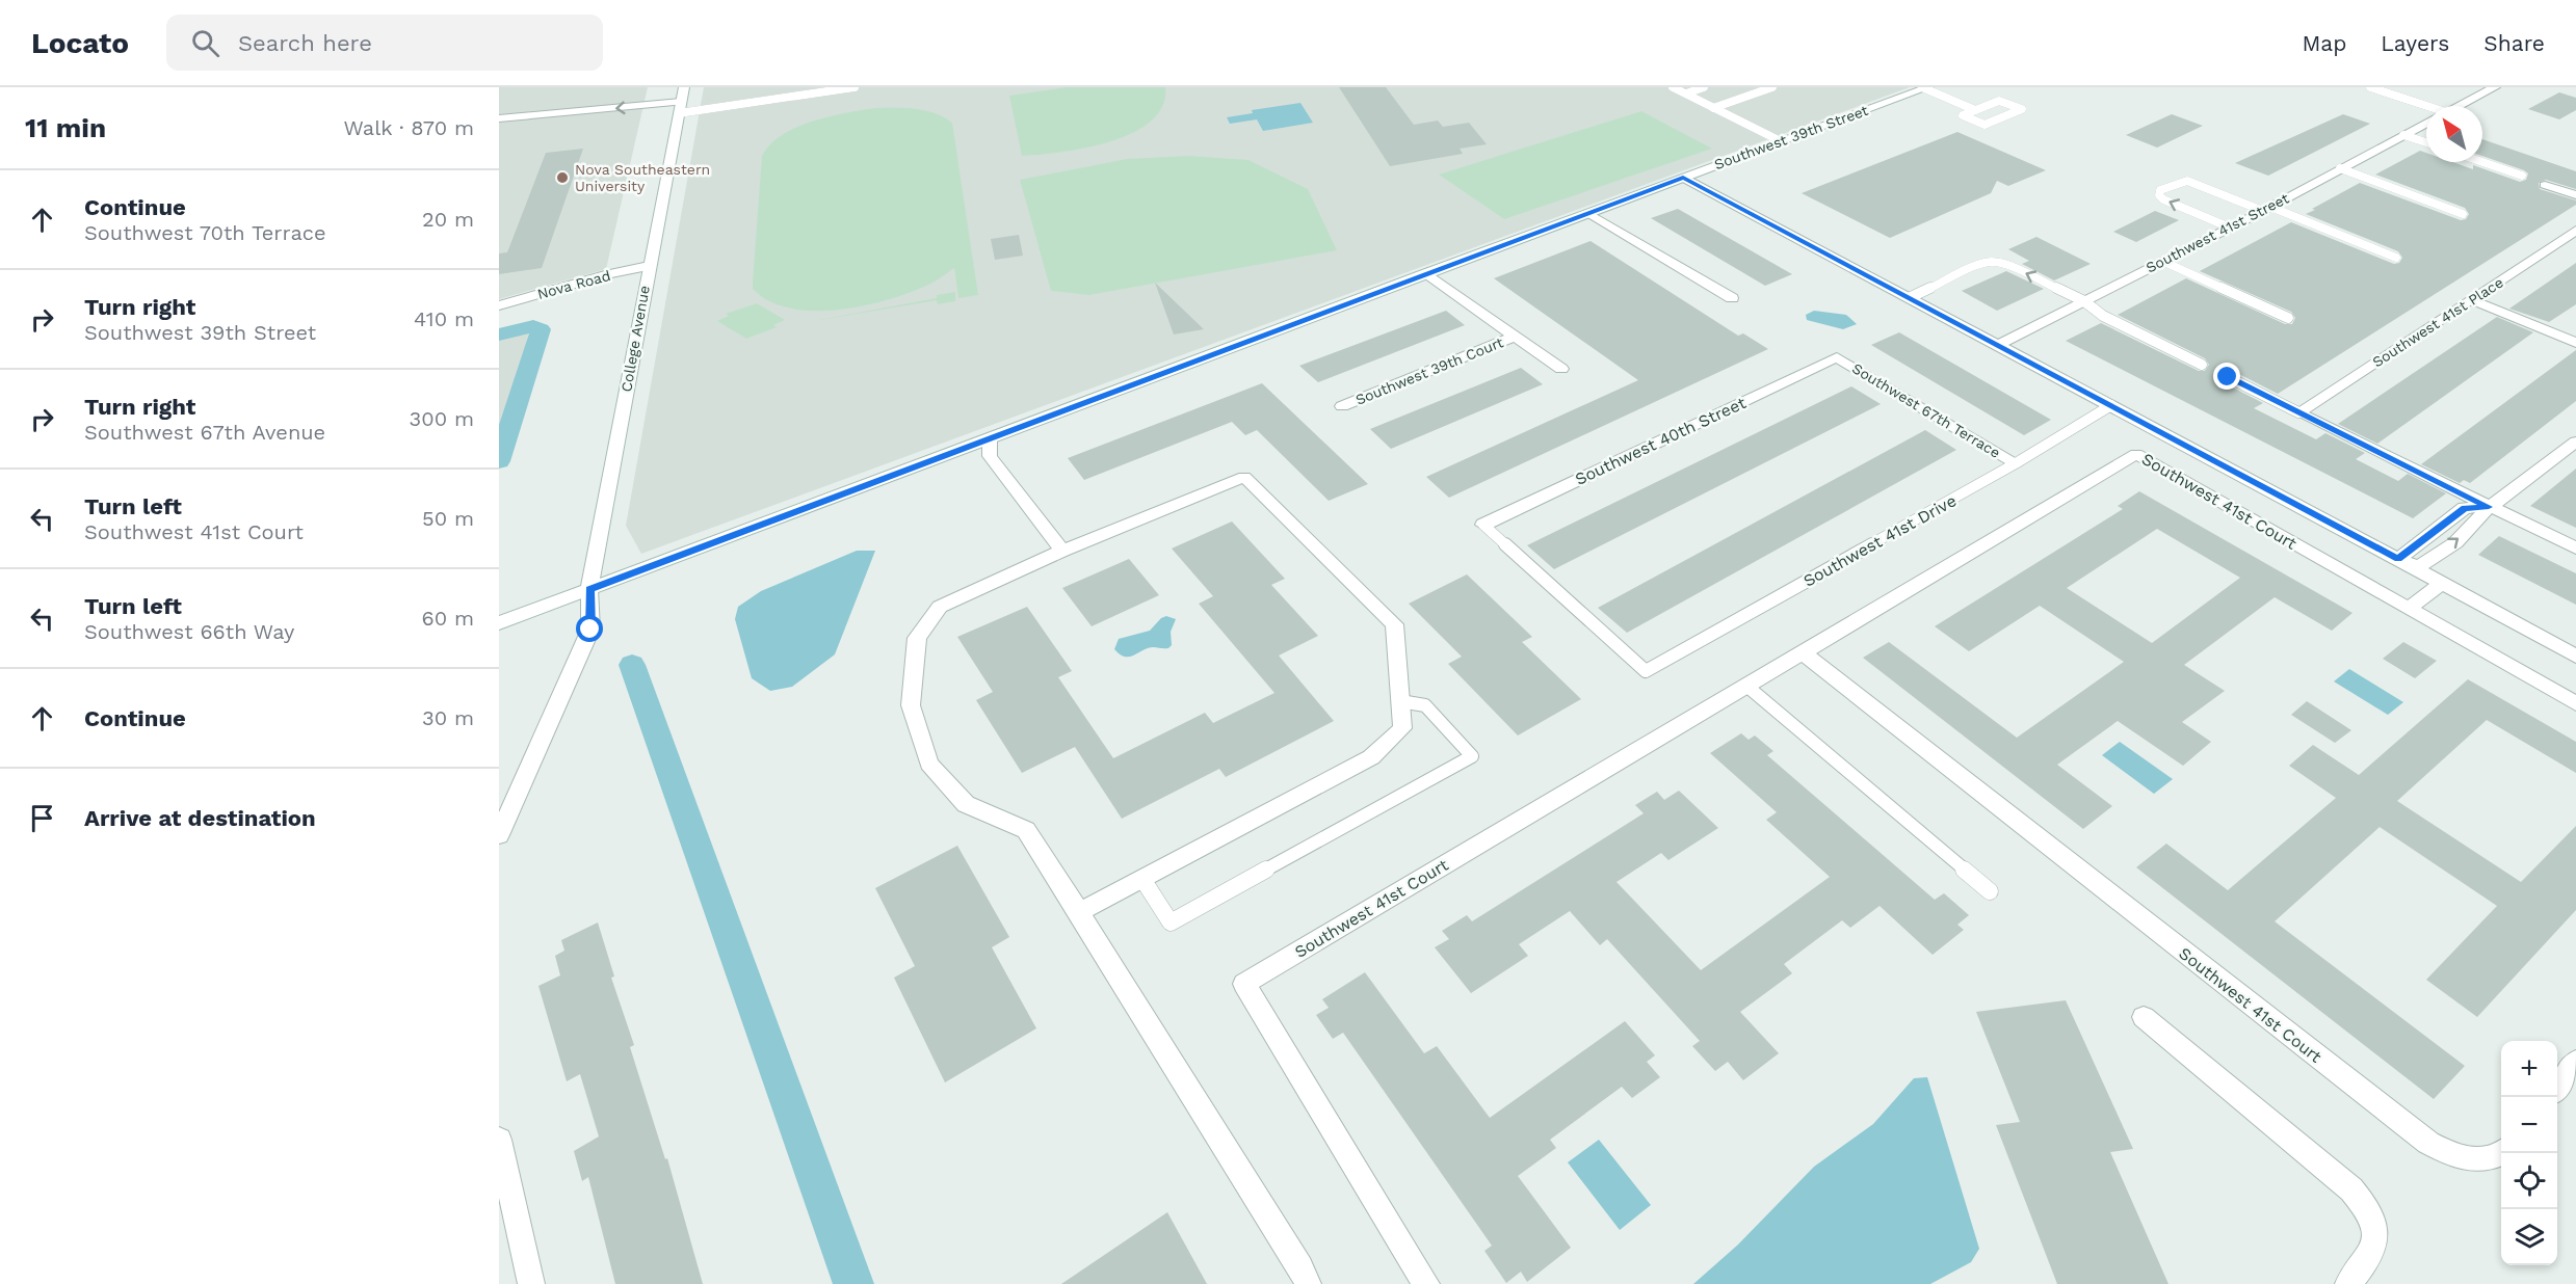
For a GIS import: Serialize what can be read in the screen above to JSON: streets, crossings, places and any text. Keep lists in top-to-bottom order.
{
  "streets": {
    "street": [
      "Southwest 39th Street",
      "Southwest 41st Street",
      "Nova Road",
      "Southwest 41st Place",
      "College Avenue",
      "Southwest 39th Court",
      "Southwest 67th Terrace",
      "Southwest 40th Street",
      "Southwest 41st Court"
    ],
    "lane": ["Southwest 41st Drive"]
  },
  "crossings": [
    ["Southwest 39th Street", "College Avenue"],
    ["Nova Road", "College Avenue"],
    ["Southwest 67th Terrace", "Southwest 40th Street"],
    ["Southwest 67th Terrace", "Southwest 41st Drive"],
    ["Southwest 40th Street", "Southwest 41st Drive"]
  ],
  "places": ["Nova Southeastern University"],
  "north": "top left",
  "page": {
    "header": "Locato",
    "search": "Search here",
    "nav": ["Map", "Layers", "Share"],
    "heading": ["11 min", "Walk · 870 m"],
    "list": [
      ["Continue", "Southwest 70th Terrace", "20 m"],
      ["Turn right", "Southwest 39th Street", "410 m"],
      ["Turn right", "Southwest 67th Avenue", "300 m"],
      ["Turn left", "Southwest 41st Court", "50 m"],
      ["Turn left", "Southwest 66th Way", "60 m"],
      ["Continue", "30 m"],
      "Arrive at destination"
    ],
    "map_buttons": ["+", "−"]
  }
}
